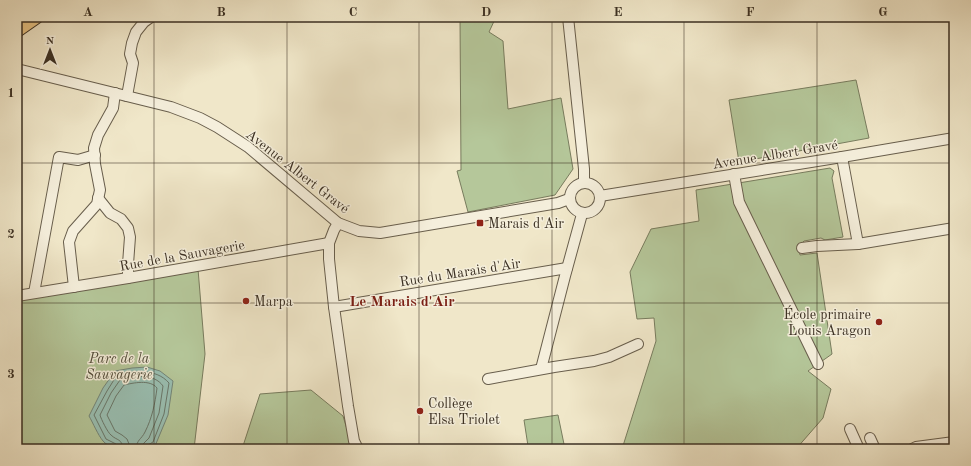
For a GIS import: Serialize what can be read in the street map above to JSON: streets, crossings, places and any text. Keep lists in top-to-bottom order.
{
  "streets": {
    "street": ["Avenue Albert Gravé", "Rue de la Sauvagerie", "Rue du Marais d'Air"]
  },
  "districts": ["Le Marais d'Air"],
  "parks": ["Parc de la Sauvagerie"],
  "places": {
    "transit": ["Marais d'Air"],
    "other": ["Marpa", "École primaire Louis Aragon", "Collège Elsa Triolet"]
  },
  "north": "top",
  "grid": {
    "columns": [
      "A",
      "B",
      "C",
      "D",
      "E",
      "F",
      "G"
    ],
    "rows": ["1", "2", "3"]
  }
}
